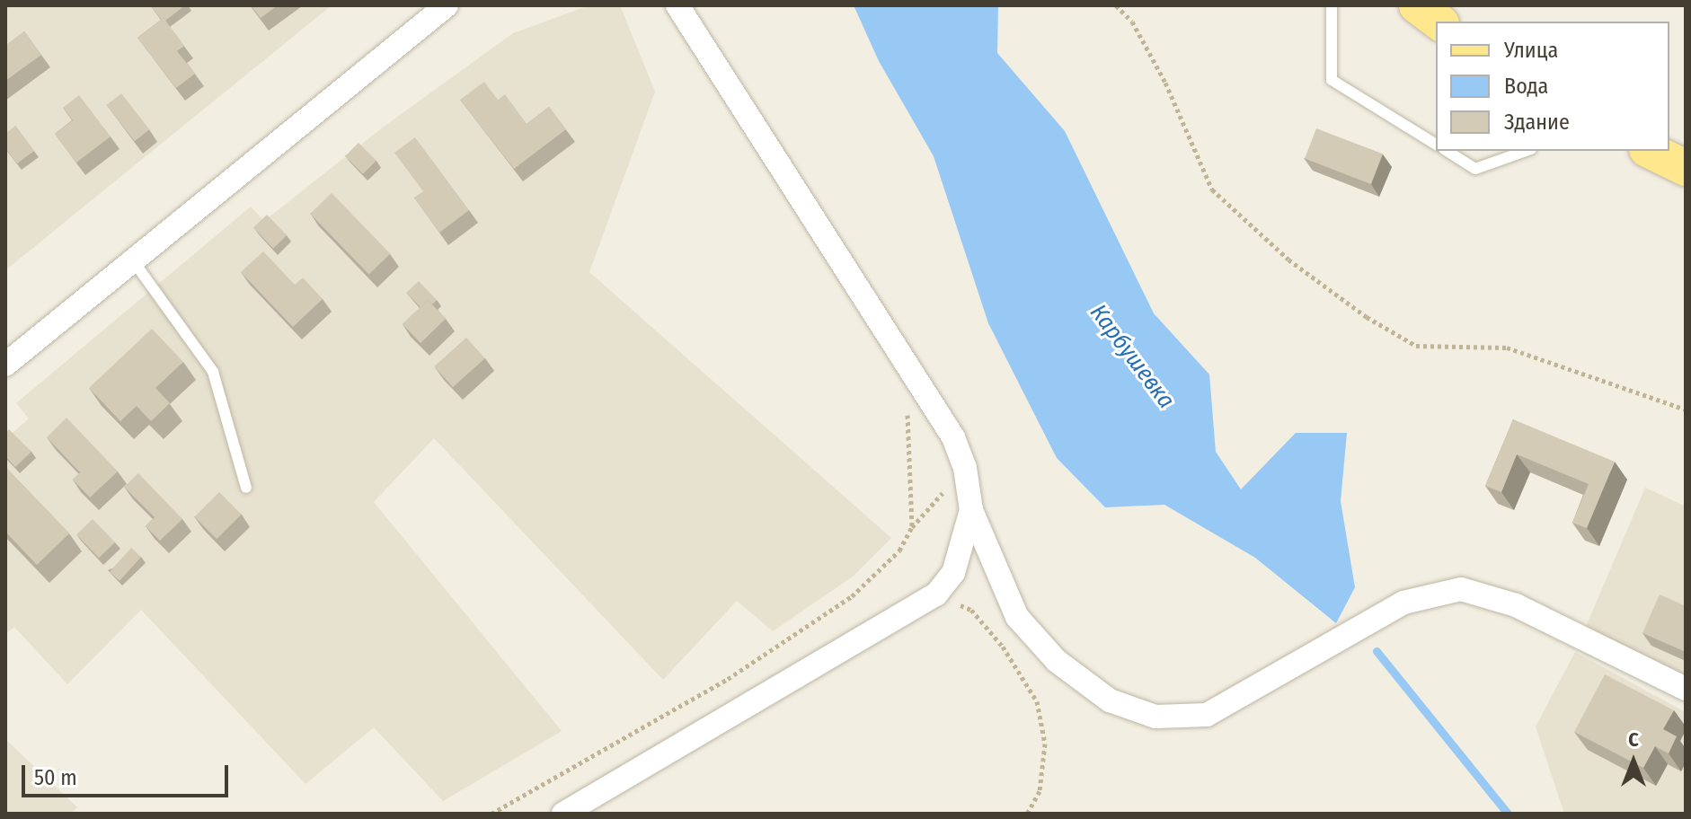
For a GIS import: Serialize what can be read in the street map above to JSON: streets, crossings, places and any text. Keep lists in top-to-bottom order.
{
  "water": ["Карбушевка"],
  "legend": ["Улица", "Вода", "Здание"],
  "scale_bar": "50 m",
  "north": "top"
}
